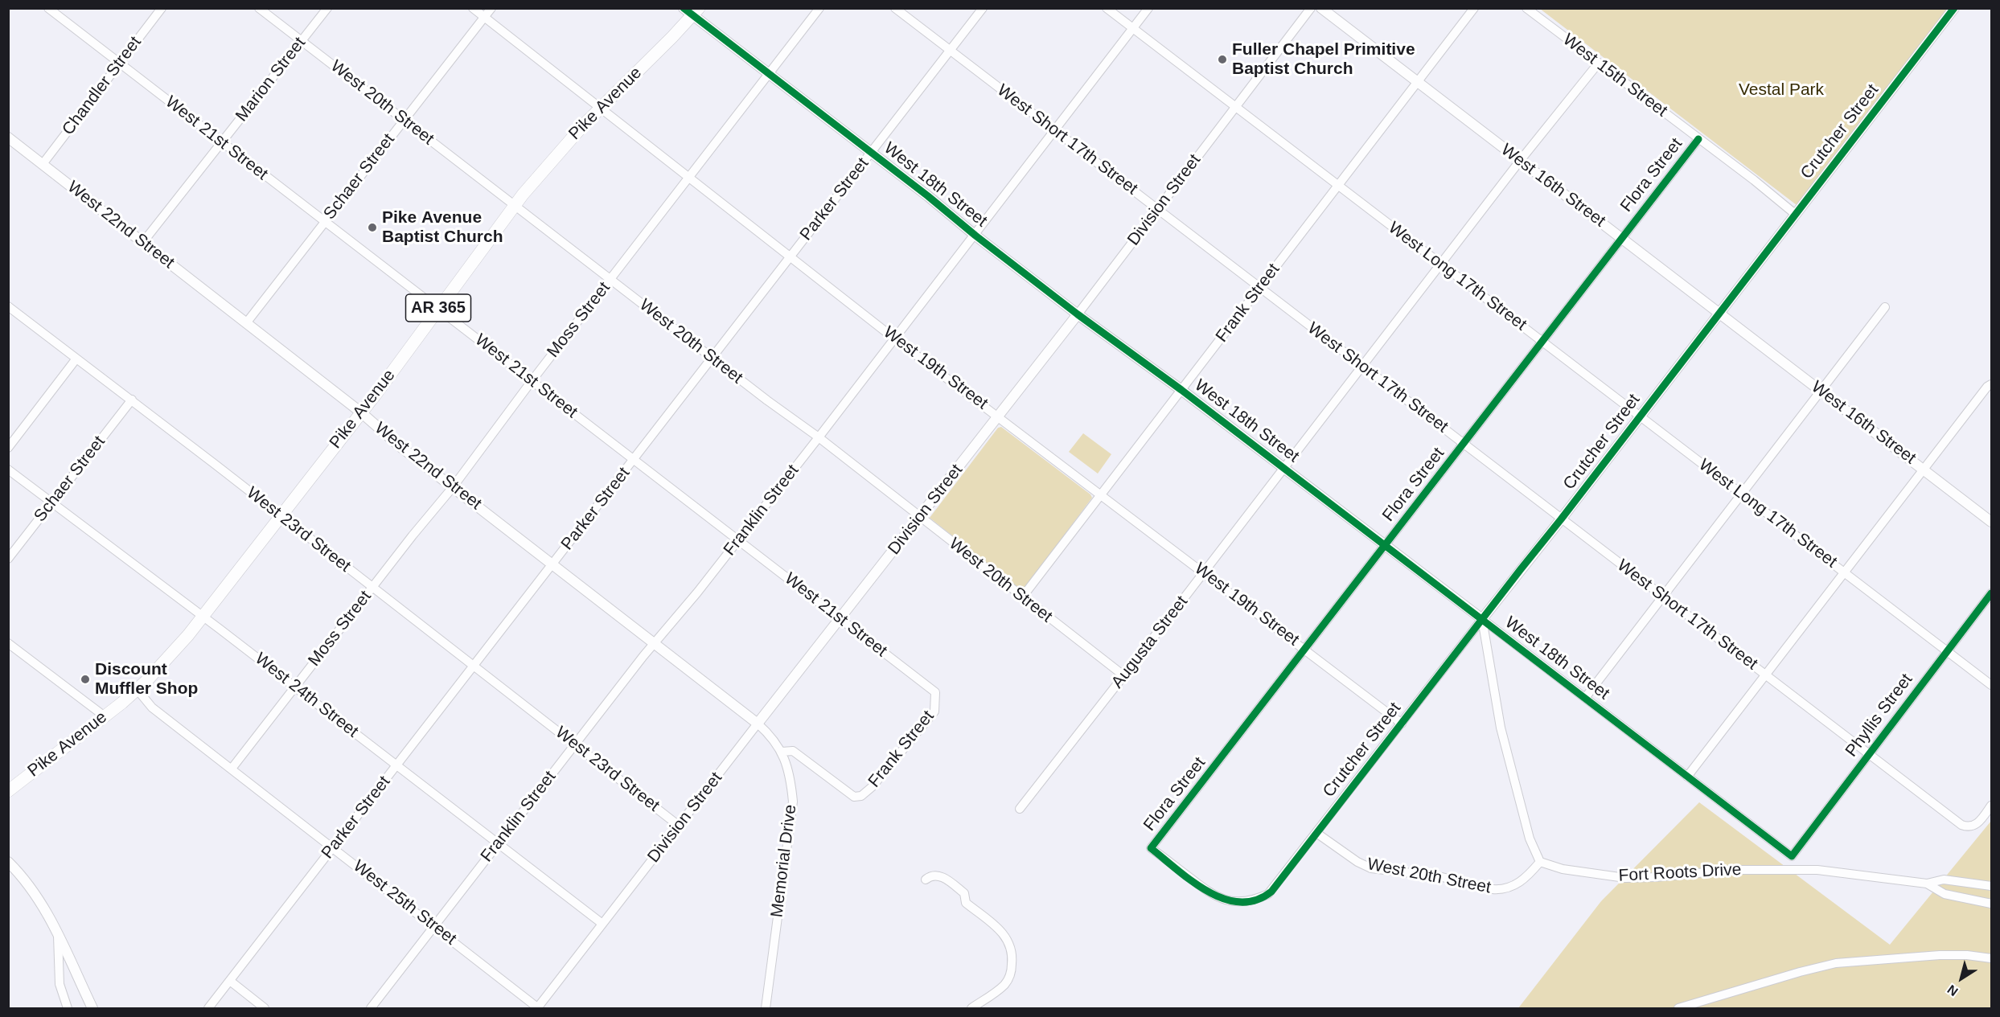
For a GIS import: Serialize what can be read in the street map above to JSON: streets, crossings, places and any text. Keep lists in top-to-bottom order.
{
  "streets": {
    "main road": ["Pike Avenue", "AR 365"],
    "street": [
      "West 15th Street",
      "Marion Street",
      "Chandler Street",
      "West 20th Street",
      "Crutcher Street",
      "West 21st Street",
      "West Short 17th Street",
      "Flora Street",
      "Schaer Street",
      "West 18th Street",
      "West 16th Street",
      "Parker Street",
      "Division Street",
      "West 22nd Street",
      "West Long 17th Street",
      "Frank Street",
      "Moss Street",
      "West 19th Street",
      "Franklin Street",
      "West 23rd Street",
      "Augusta Street",
      "West 24th Street",
      "Phyllis Street",
      "Memorial Drive",
      "Fort Roots Drive",
      "West 25th Street"
    ]
  },
  "crossings": [
    ["West 15th Street", "Crutcher Street"],
    ["West 15th Street", "Flora Street"],
    ["West 15th Street", "Augusta Street"],
    ["Marion Street", "West 20th Street"],
    ["Marion Street", "West 21st Street"],
    ["Marion Street", "West 22nd Street"],
    ["Chandler Street", "West 21st Street"],
    ["Chandler Street", "West 22nd Street"],
    ["West 20th Street", "Pike Avenue"],
    ["West 20th Street", "Crutcher Street"],
    ["West 20th Street", "Schaer Street"],
    ["West 20th Street", "Parker Street"],
    ["West 20th Street", "Division Street"],
    ["West 20th Street", "Frank Street"],
    ["West 20th Street", "Moss Street"],
    ["West 20th Street", "Franklin Street"],
    ["West 20th Street", "Augusta Street"],
    ["West 20th Street", "Fort Roots Drive"],
    ["Pike Avenue", "West 21st Street"],
    ["Pike Avenue", "West 18th Street"],
    ["Pike Avenue", "West 22nd Street"],
    ["Pike Avenue", "West 19th Street"],
    ["Pike Avenue", "West 23rd Street"],
    ["Pike Avenue", "West 24th Street"],
    ["Pike Avenue", "West 25th Street"],
    ["Crutcher Street", "West Short 17th Street"],
    ["Crutcher Street", "Flora Street"],
    ["Crutcher Street", "West 18th Street"],
    ["Crutcher Street", "West 16th Street"],
    ["Crutcher Street", "West Long 17th Street"],
    ["Crutcher Street", "West 19th Street"],
    ["West 21st Street", "Schaer Street"],
    ["West 21st Street", "Parker Street"],
    ["West 21st Street", "Division Street"],
    ["West 21st Street", "Frank Street"],
    ["West 21st Street", "Moss Street"],
    ["West 21st Street", "Franklin Street"],
    ["West Short 17th Street", "Flora Street"],
    ["West Short 17th Street", "Parker Street"],
    ["West Short 17th Street", "Division Street"],
    ["West Short 17th Street", "Frank Street"],
    ["West Short 17th Street", "Franklin Street"],
    ["West Short 17th Street", "Augusta Street"],
    ["West Short 17th Street", "Phyllis Street"],
    ["Flora Street", "West 18th Street"],
    ["Flora Street", "West 16th Street"],
    ["Flora Street", "West Long 17th Street"],
    ["Flora Street", "West 19th Street"],
    ["Schaer Street", "West 22nd Street"],
    ["Schaer Street", "West 19th Street"],
    ["Schaer Street", "West 23rd Street"],
    ["Schaer Street", "West 24th Street"],
    ["West 18th Street", "Parker Street"],
    ["West 18th Street", "Division Street"],
    ["West 18th Street", "Frank Street"],
    ["West 18th Street", "Moss Street"],
    ["West 18th Street", "Franklin Street"],
    ["West 18th Street", "Augusta Street"],
    ["West 18th Street", "Phyllis Street"],
    ["West 16th Street", "Frank Street"],
    ["West 16th Street", "Augusta Street"],
    ["Parker Street", "West 22nd Street"],
    ["Parker Street", "West 19th Street"],
    ["Parker Street", "West 23rd Street"],
    ["Parker Street", "West 24th Street"],
    ["Parker Street", "West 25th Street"],
    ["Division Street", "West 22nd Street"],
    ["Division Street", "West Long 17th Street"],
    ["Division Street", "West 19th Street"],
    ["Division Street", "West 23rd Street"],
    ["Division Street", "West 24th Street"],
    ["Division Street", "Memorial Drive"],
    ["Division Street", "West 25th Street"],
    ["West 22nd Street", "Moss Street"],
    ["West 22nd Street", "Franklin Street"],
    ["West 22nd Street", "Memorial Drive"],
    ["West Long 17th Street", "Frank Street"],
    ["West Long 17th Street", "Franklin Street"],
    ["West Long 17th Street", "Augusta Street"],
    ["West Long 17th Street", "Phyllis Street"],
    ["Frank Street", "West 19th Street"],
    ["Frank Street", "Memorial Drive"],
    ["Moss Street", "West 19th Street"],
    ["Moss Street", "West 23rd Street"],
    ["Moss Street", "West 24th Street"],
    ["Moss Street", "West 25th Street"],
    ["West 19th Street", "Franklin Street"],
    ["West 19th Street", "Augusta Street"],
    ["Franklin Street", "West 23rd Street"],
    ["Franklin Street", "West 24th Street"],
    ["Franklin Street", "West 25th Street"]
  ],
  "parks": ["Vestal Park"],
  "places": ["Fuller Chapel Primitive Baptist Church", "Pike Avenue Baptist Church", "Discount Muffler Shop"],
  "north": "bottom left"
}
